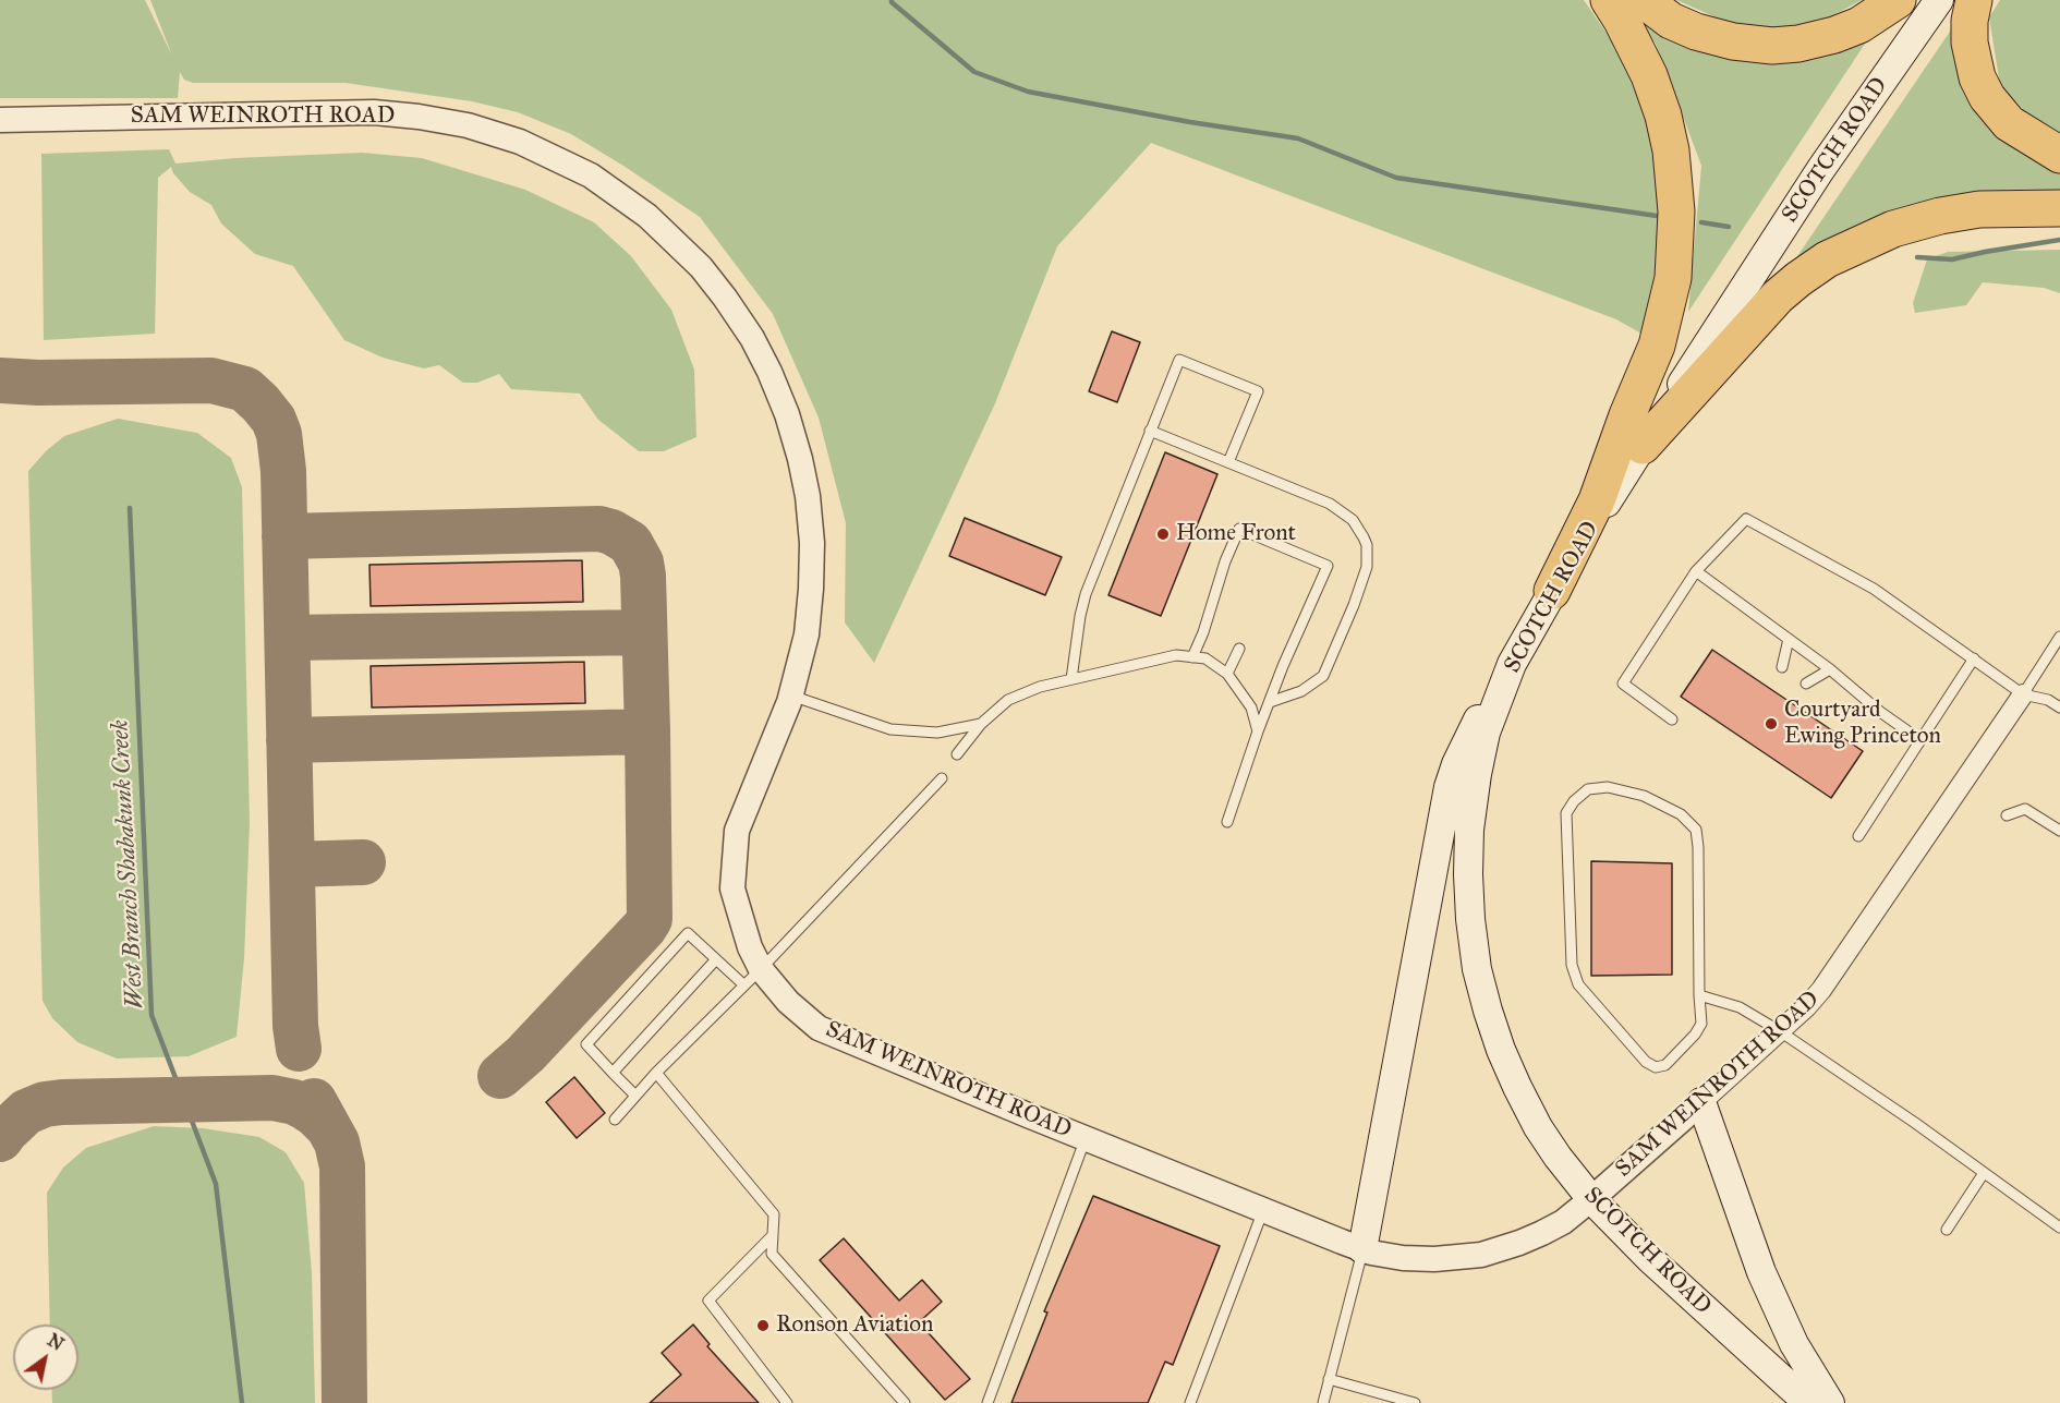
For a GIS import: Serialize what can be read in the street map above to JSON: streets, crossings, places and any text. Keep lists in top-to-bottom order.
{
  "streets": {
    "main road": ["SCOTCH ROAD"],
    "street": ["SAM WEINROTH ROAD"]
  },
  "crossings": [
    ["SAM WEINROTH ROAD", "SCOTCH ROAD"]
  ],
  "water": ["West Branch Shabakunk Creek"],
  "places": ["Home Front", "Courtyard Ewing Princeton", "Ronson Aviation"],
  "north": "top right"
}
